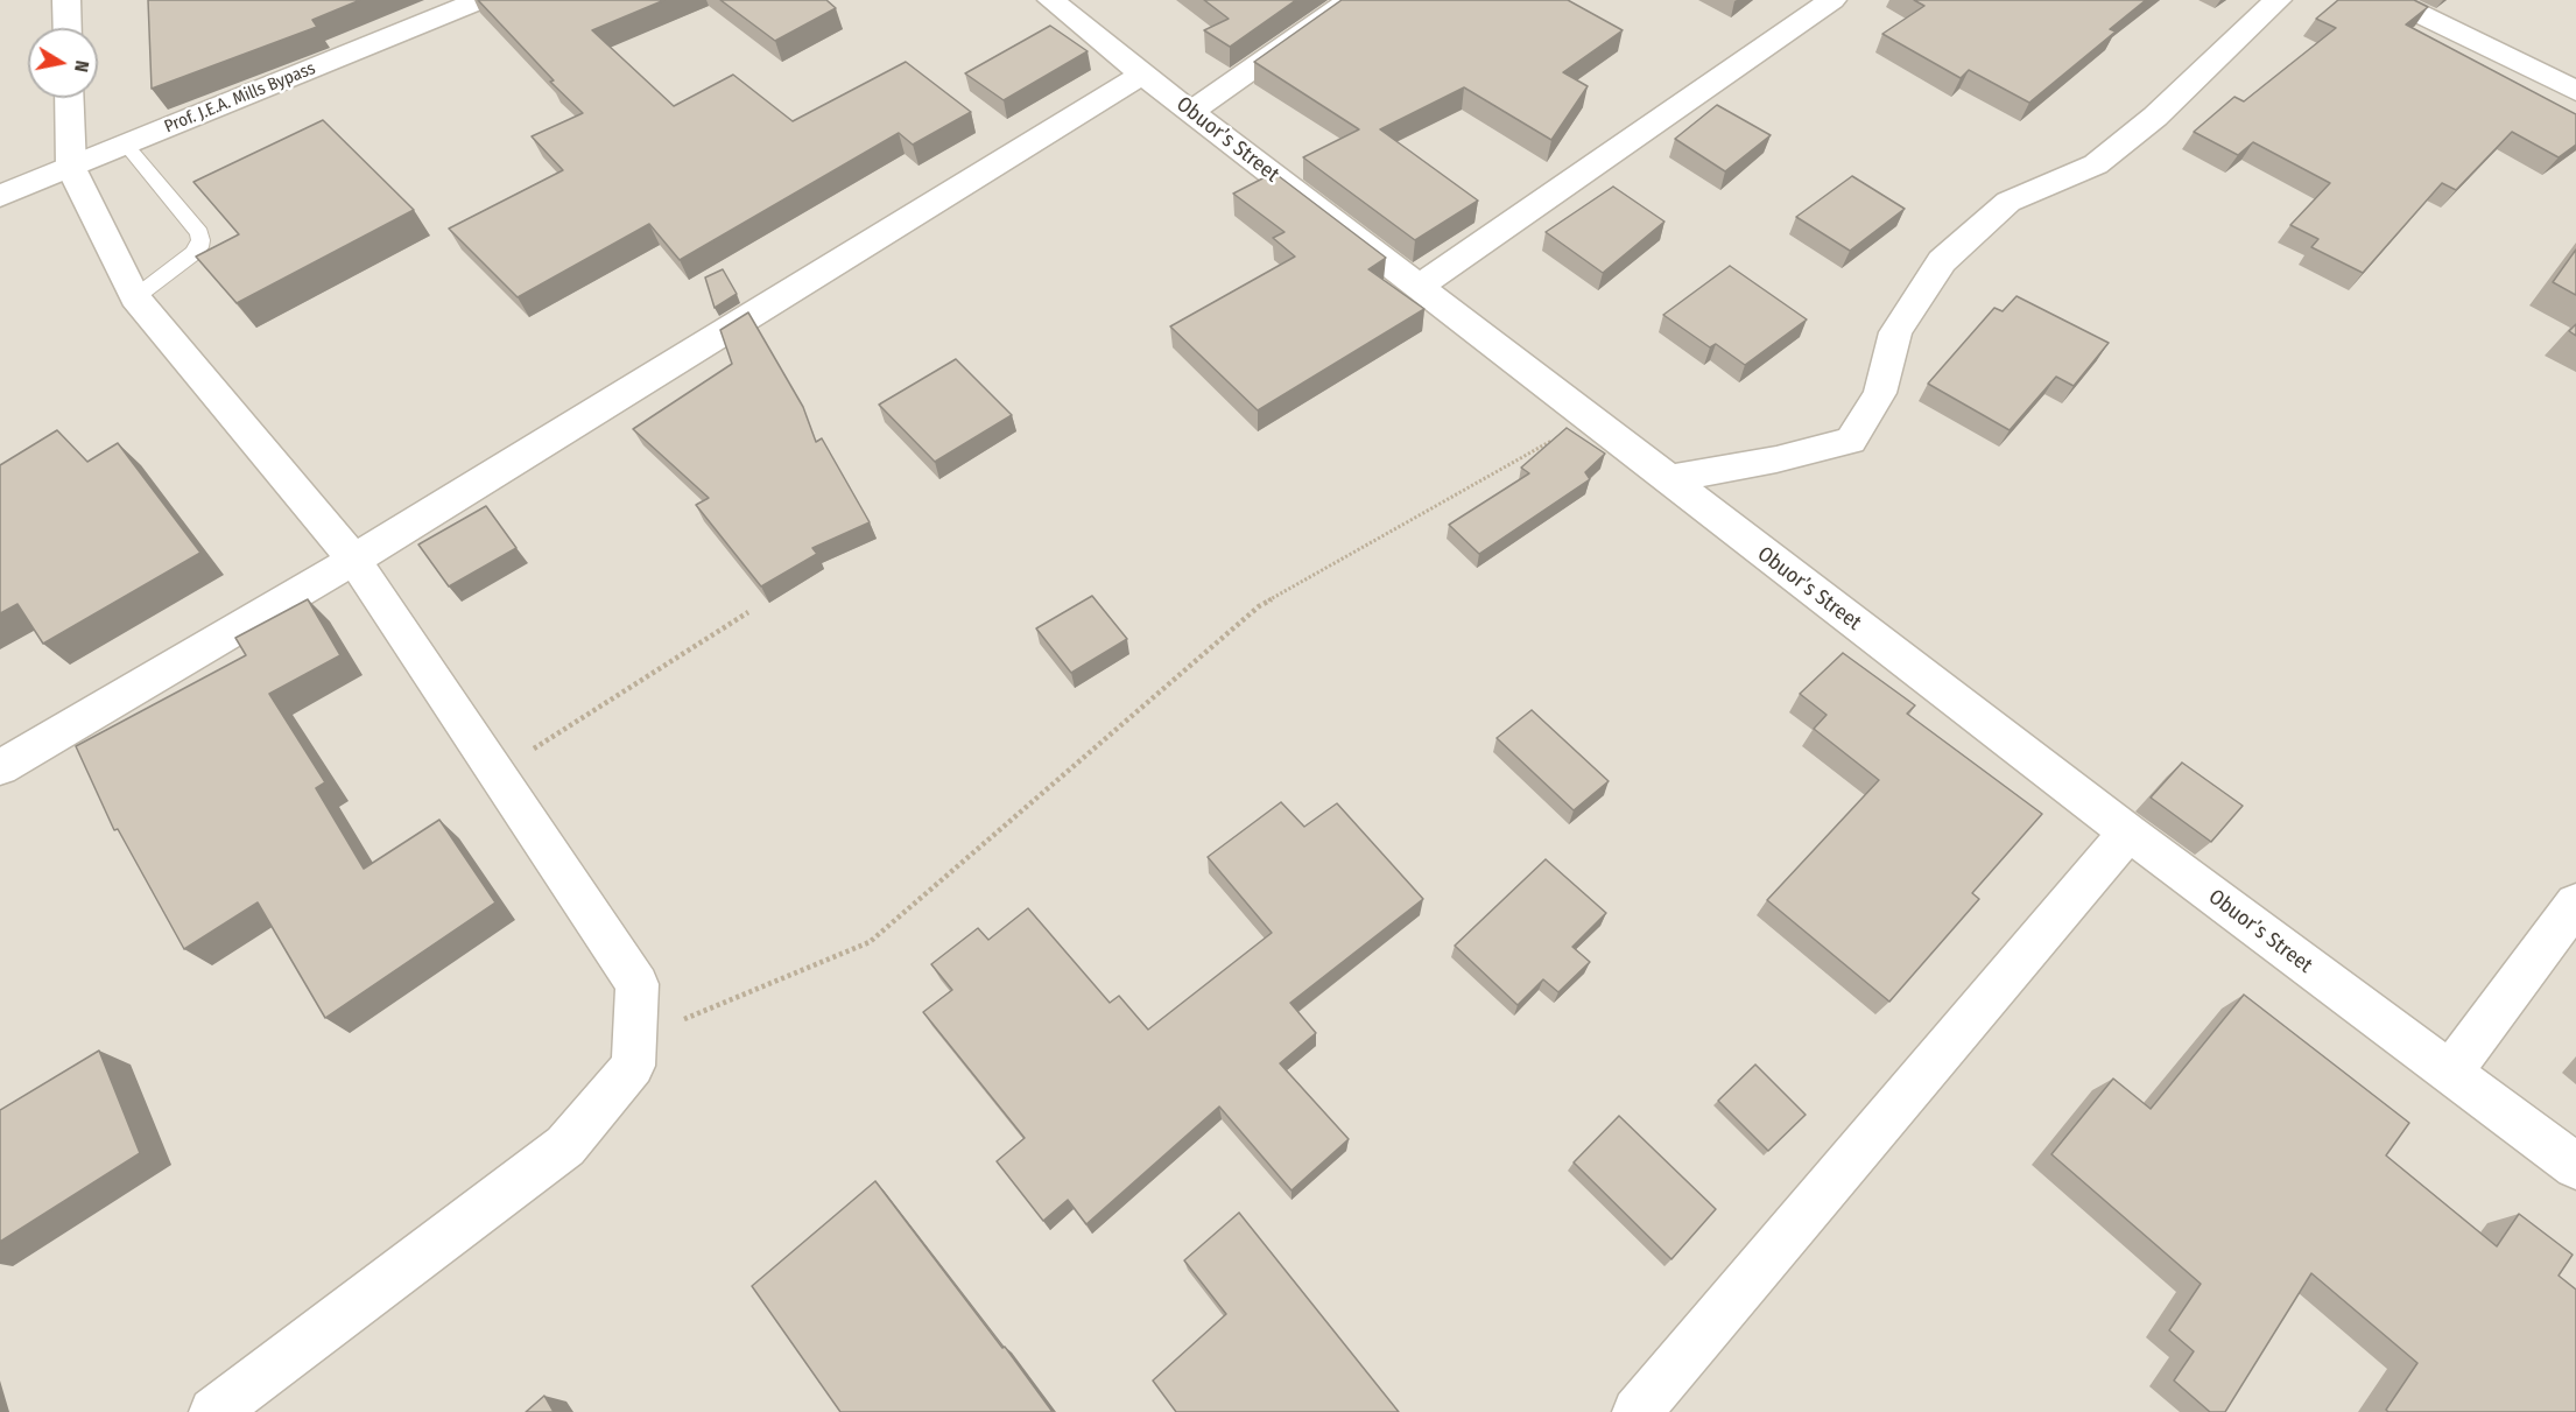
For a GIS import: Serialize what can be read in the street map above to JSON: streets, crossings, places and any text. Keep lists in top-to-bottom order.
{
  "streets": {
    "street": ["Prof. J.E.A. Mills Bypass", "Obuor’s Street"]
  },
  "north": "right"
}
